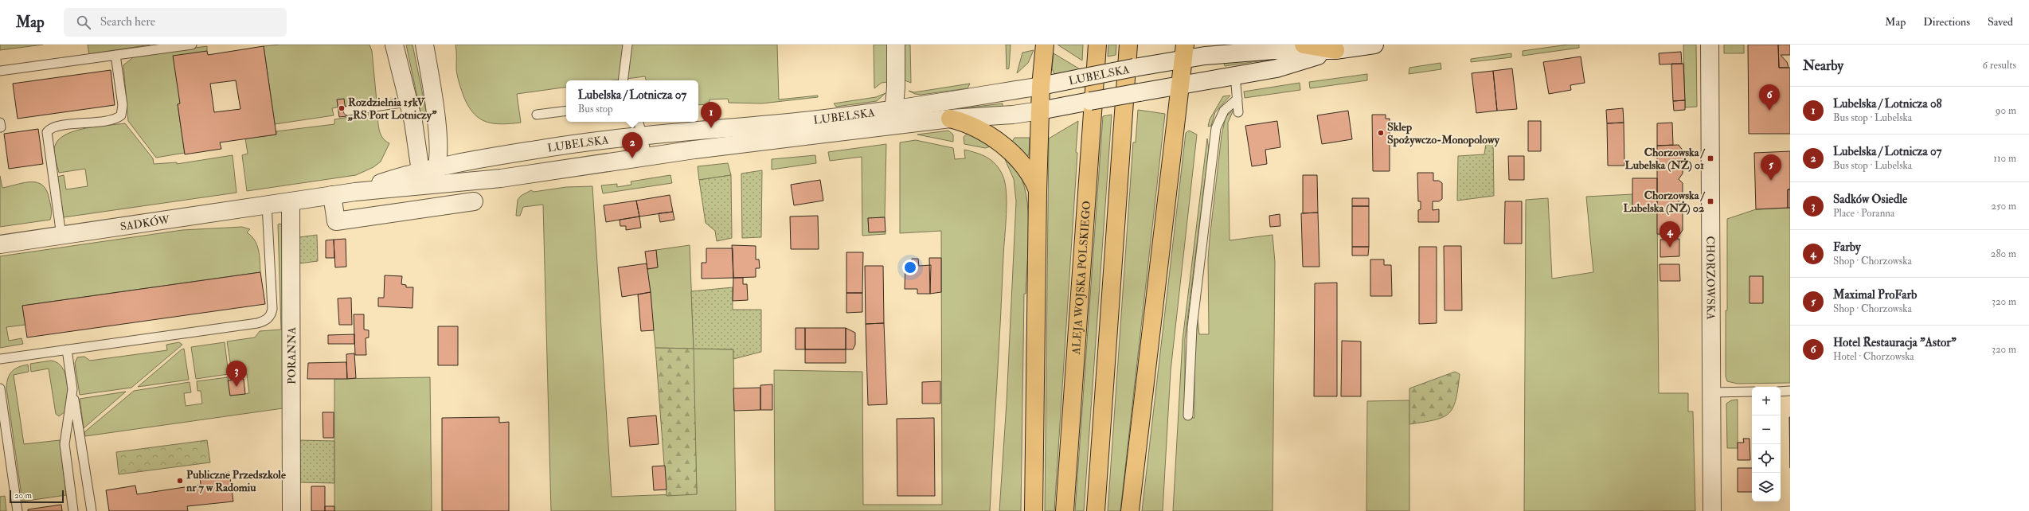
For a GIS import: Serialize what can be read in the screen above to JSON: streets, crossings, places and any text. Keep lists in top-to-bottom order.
{
  "streets": {
    "main road": ["ALEJA WOJSKA POLSKIEGO"],
    "street": [
      "LUBELSKA",
      "SADKÓW",
      "CHORZOWSKA",
      "PORANNA"
    ]
  },
  "crossings": [
    ["LUBELSKA", "SADKÓW"],
    ["LUBELSKA", "PORANNA"],
    ["SADKÓW", "PORANNA"]
  ],
  "places": {
    "other": ["Rozdzielnia 15kV „RS Port Lotniczy”", "Sklep Spożywczo-Monopolowy", "Publiczne Przedszkole nr 7 w Radomiu"],
    "transit": ["Chorzowska / Lubelska (NŻ) 01", "Chorzowska / Lubelska (NŻ) 02"]
  },
  "scale_bar": "20 m",
  "page": {
    "header": "Map",
    "search": "Search here",
    "nav": ["Map", "Directions", "Saved"],
    "heading": ["Nearby", "6 results"],
    "popup": ["Lubelska / Lotnicza 07", "Bus stop"],
    "pins": [
      "6",
      "1",
      "2",
      "5",
      "4",
      "3"
    ],
    "list": [
      {
        "mark": "1",
        "name": "Lubelska / Lotnicza 08",
        "note": "Bus stop · Lubelska",
        "value": "90 m"
      },
      {
        "mark": "2",
        "name": "Lubelska / Lotnicza 07",
        "note": "Bus stop · Lubelska",
        "value": "110 m"
      },
      {
        "mark": "3",
        "name": "Sadków Osiedle",
        "note": "Place · Poranna",
        "value": "250 m"
      },
      {
        "mark": "4",
        "name": "Farby",
        "note": "Shop · Chorzowska",
        "value": "280 m"
      },
      {
        "mark": "5",
        "name": "Maximal ProFarb",
        "note": "Shop · Chorzowska",
        "value": "320 m"
      },
      {
        "mark": "6",
        "name": "Hotel Restauracja \"Astor\"",
        "note": "Hotel · Chorzowska",
        "value": "320 m"
      }
    ],
    "map_buttons": ["+", "−"],
    "scale": "20 m"
  }
}
